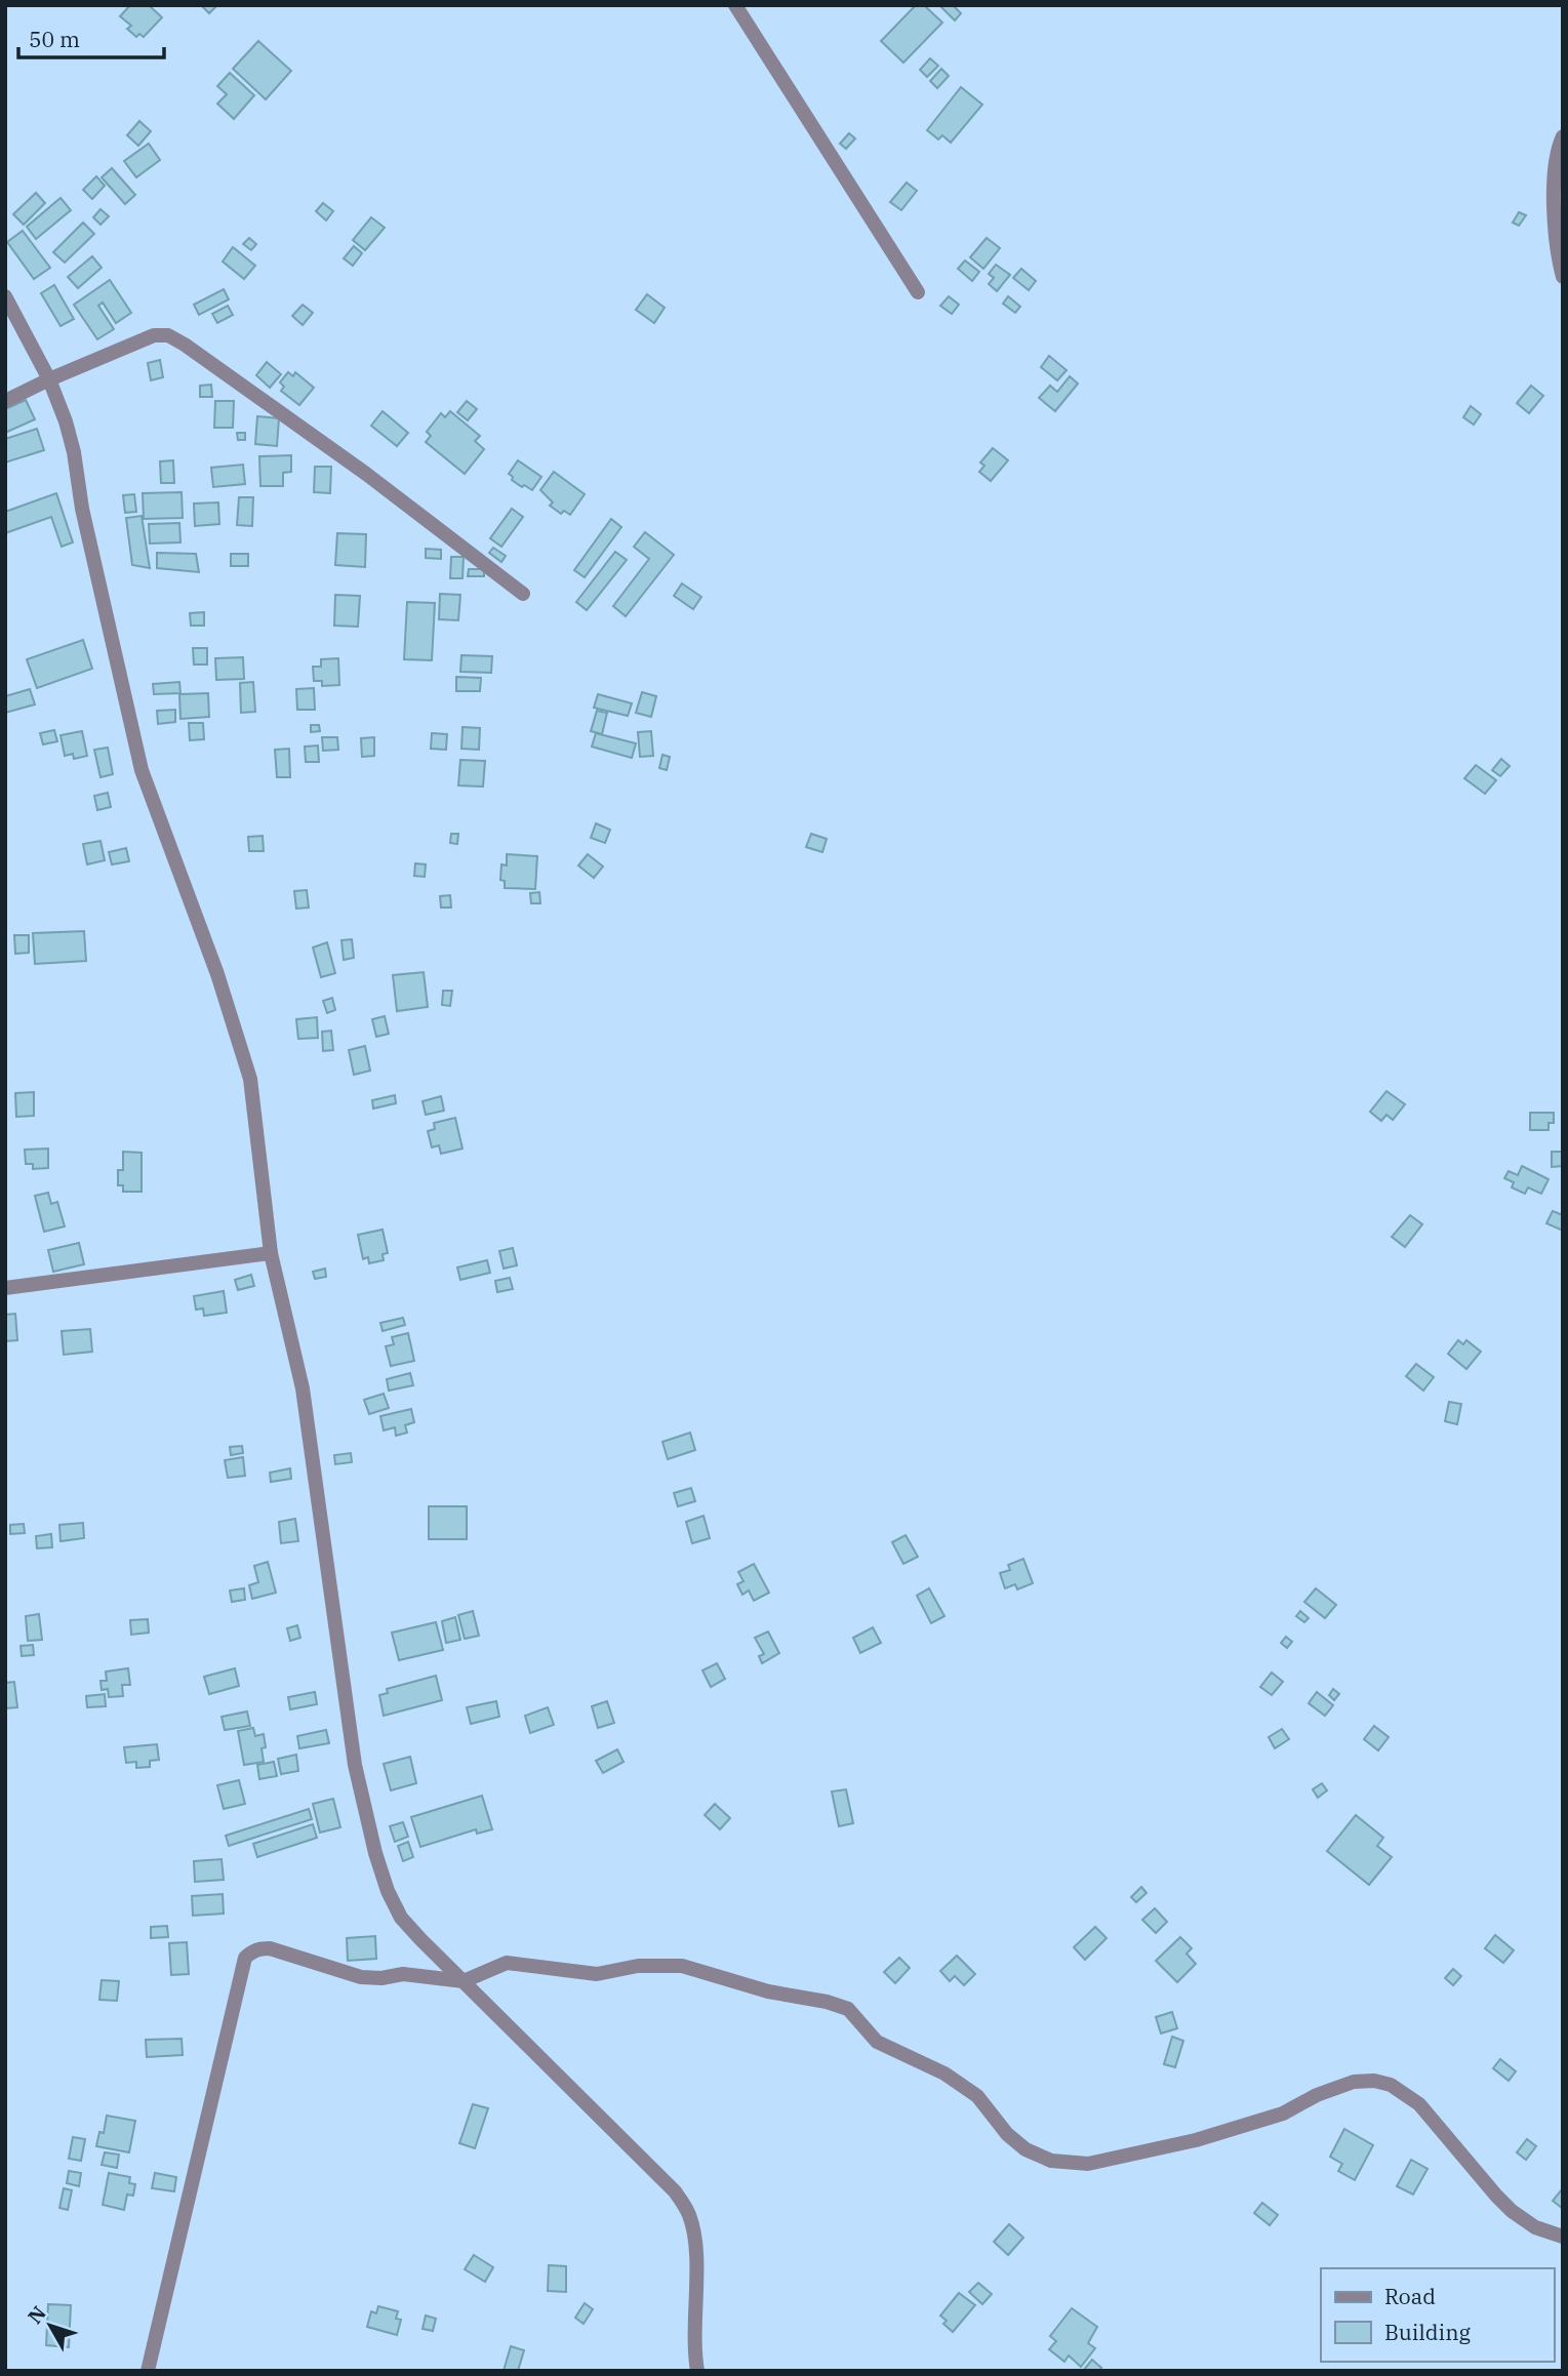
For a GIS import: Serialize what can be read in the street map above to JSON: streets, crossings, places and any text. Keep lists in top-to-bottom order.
{
  "legend": ["Road", "Building"],
  "scale_bar": "50 m",
  "north": "top left"
}
